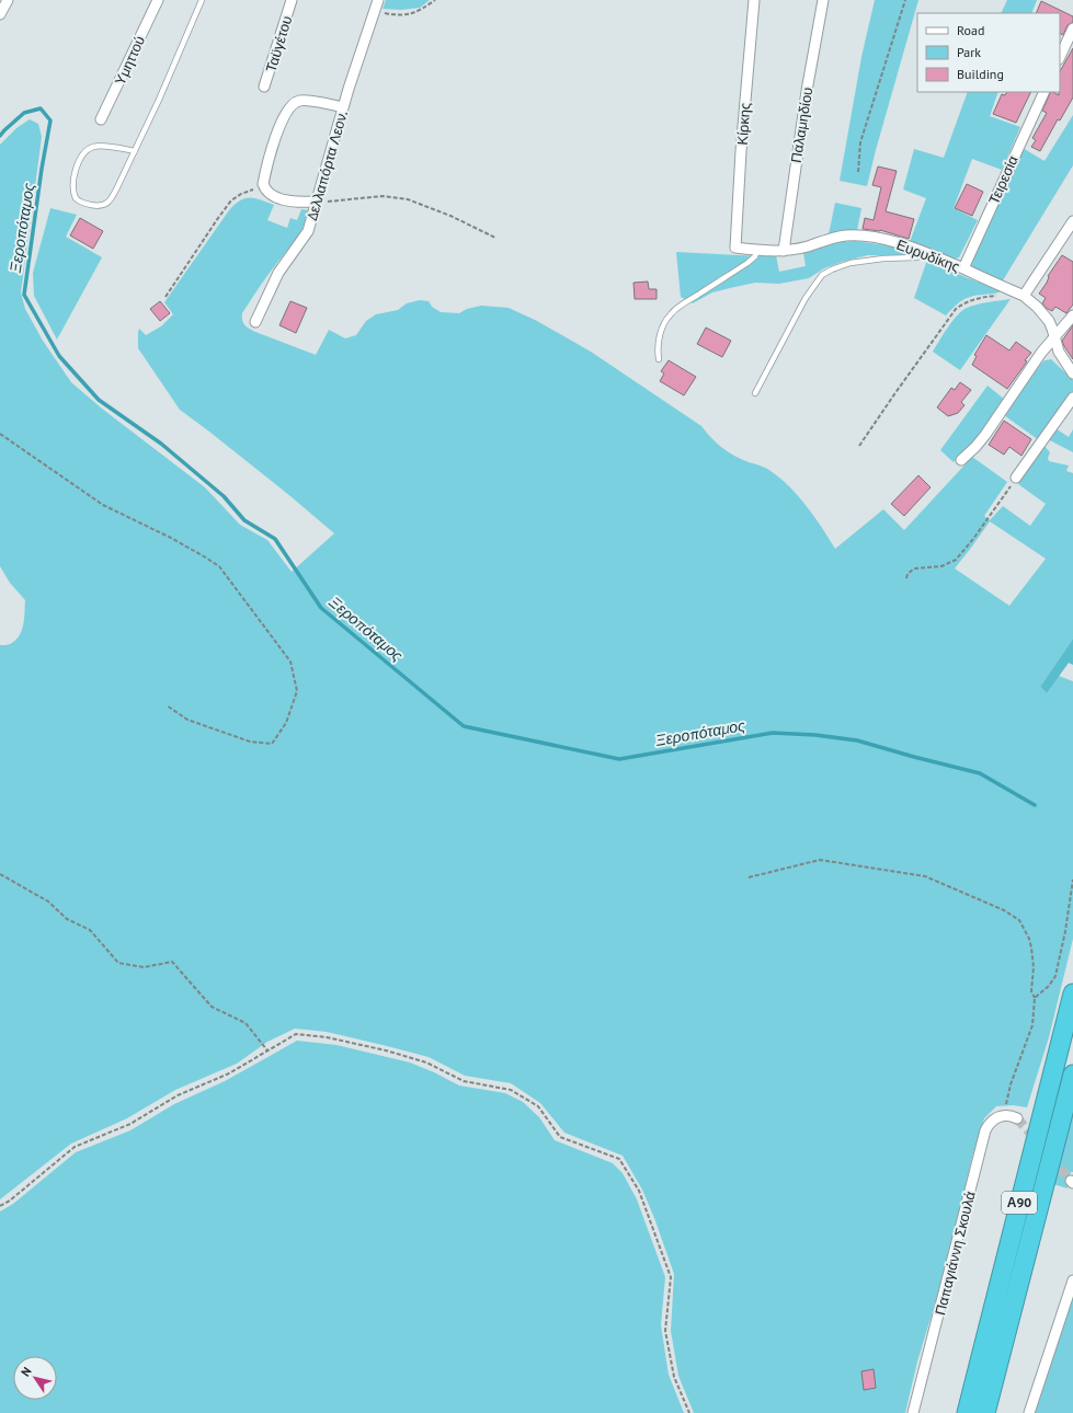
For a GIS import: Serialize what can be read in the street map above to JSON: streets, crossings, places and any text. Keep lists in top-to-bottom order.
{
  "streets": {
    "highway": ["Α90"],
    "street": [
      "Ταϋγέτου",
      "Υμηττού",
      "Κίρκης",
      "Παλαμηδίου",
      "Δελλαπόρτα Λεον.",
      "Τειρεσία",
      "Ευρυδίκης",
      "Παπαγιάννη Σκουλά"
    ]
  },
  "crossings": [
    ["Κίρκης", "Ευρυδίκης"],
    ["Παλαμηδίου", "Ευρυδίκης"],
    ["Τειρεσία", "Ευρυδίκης"]
  ],
  "water": ["Ξεροπόταμος"],
  "legend": ["Road", "Park", "Building"],
  "north": "top left"
}
